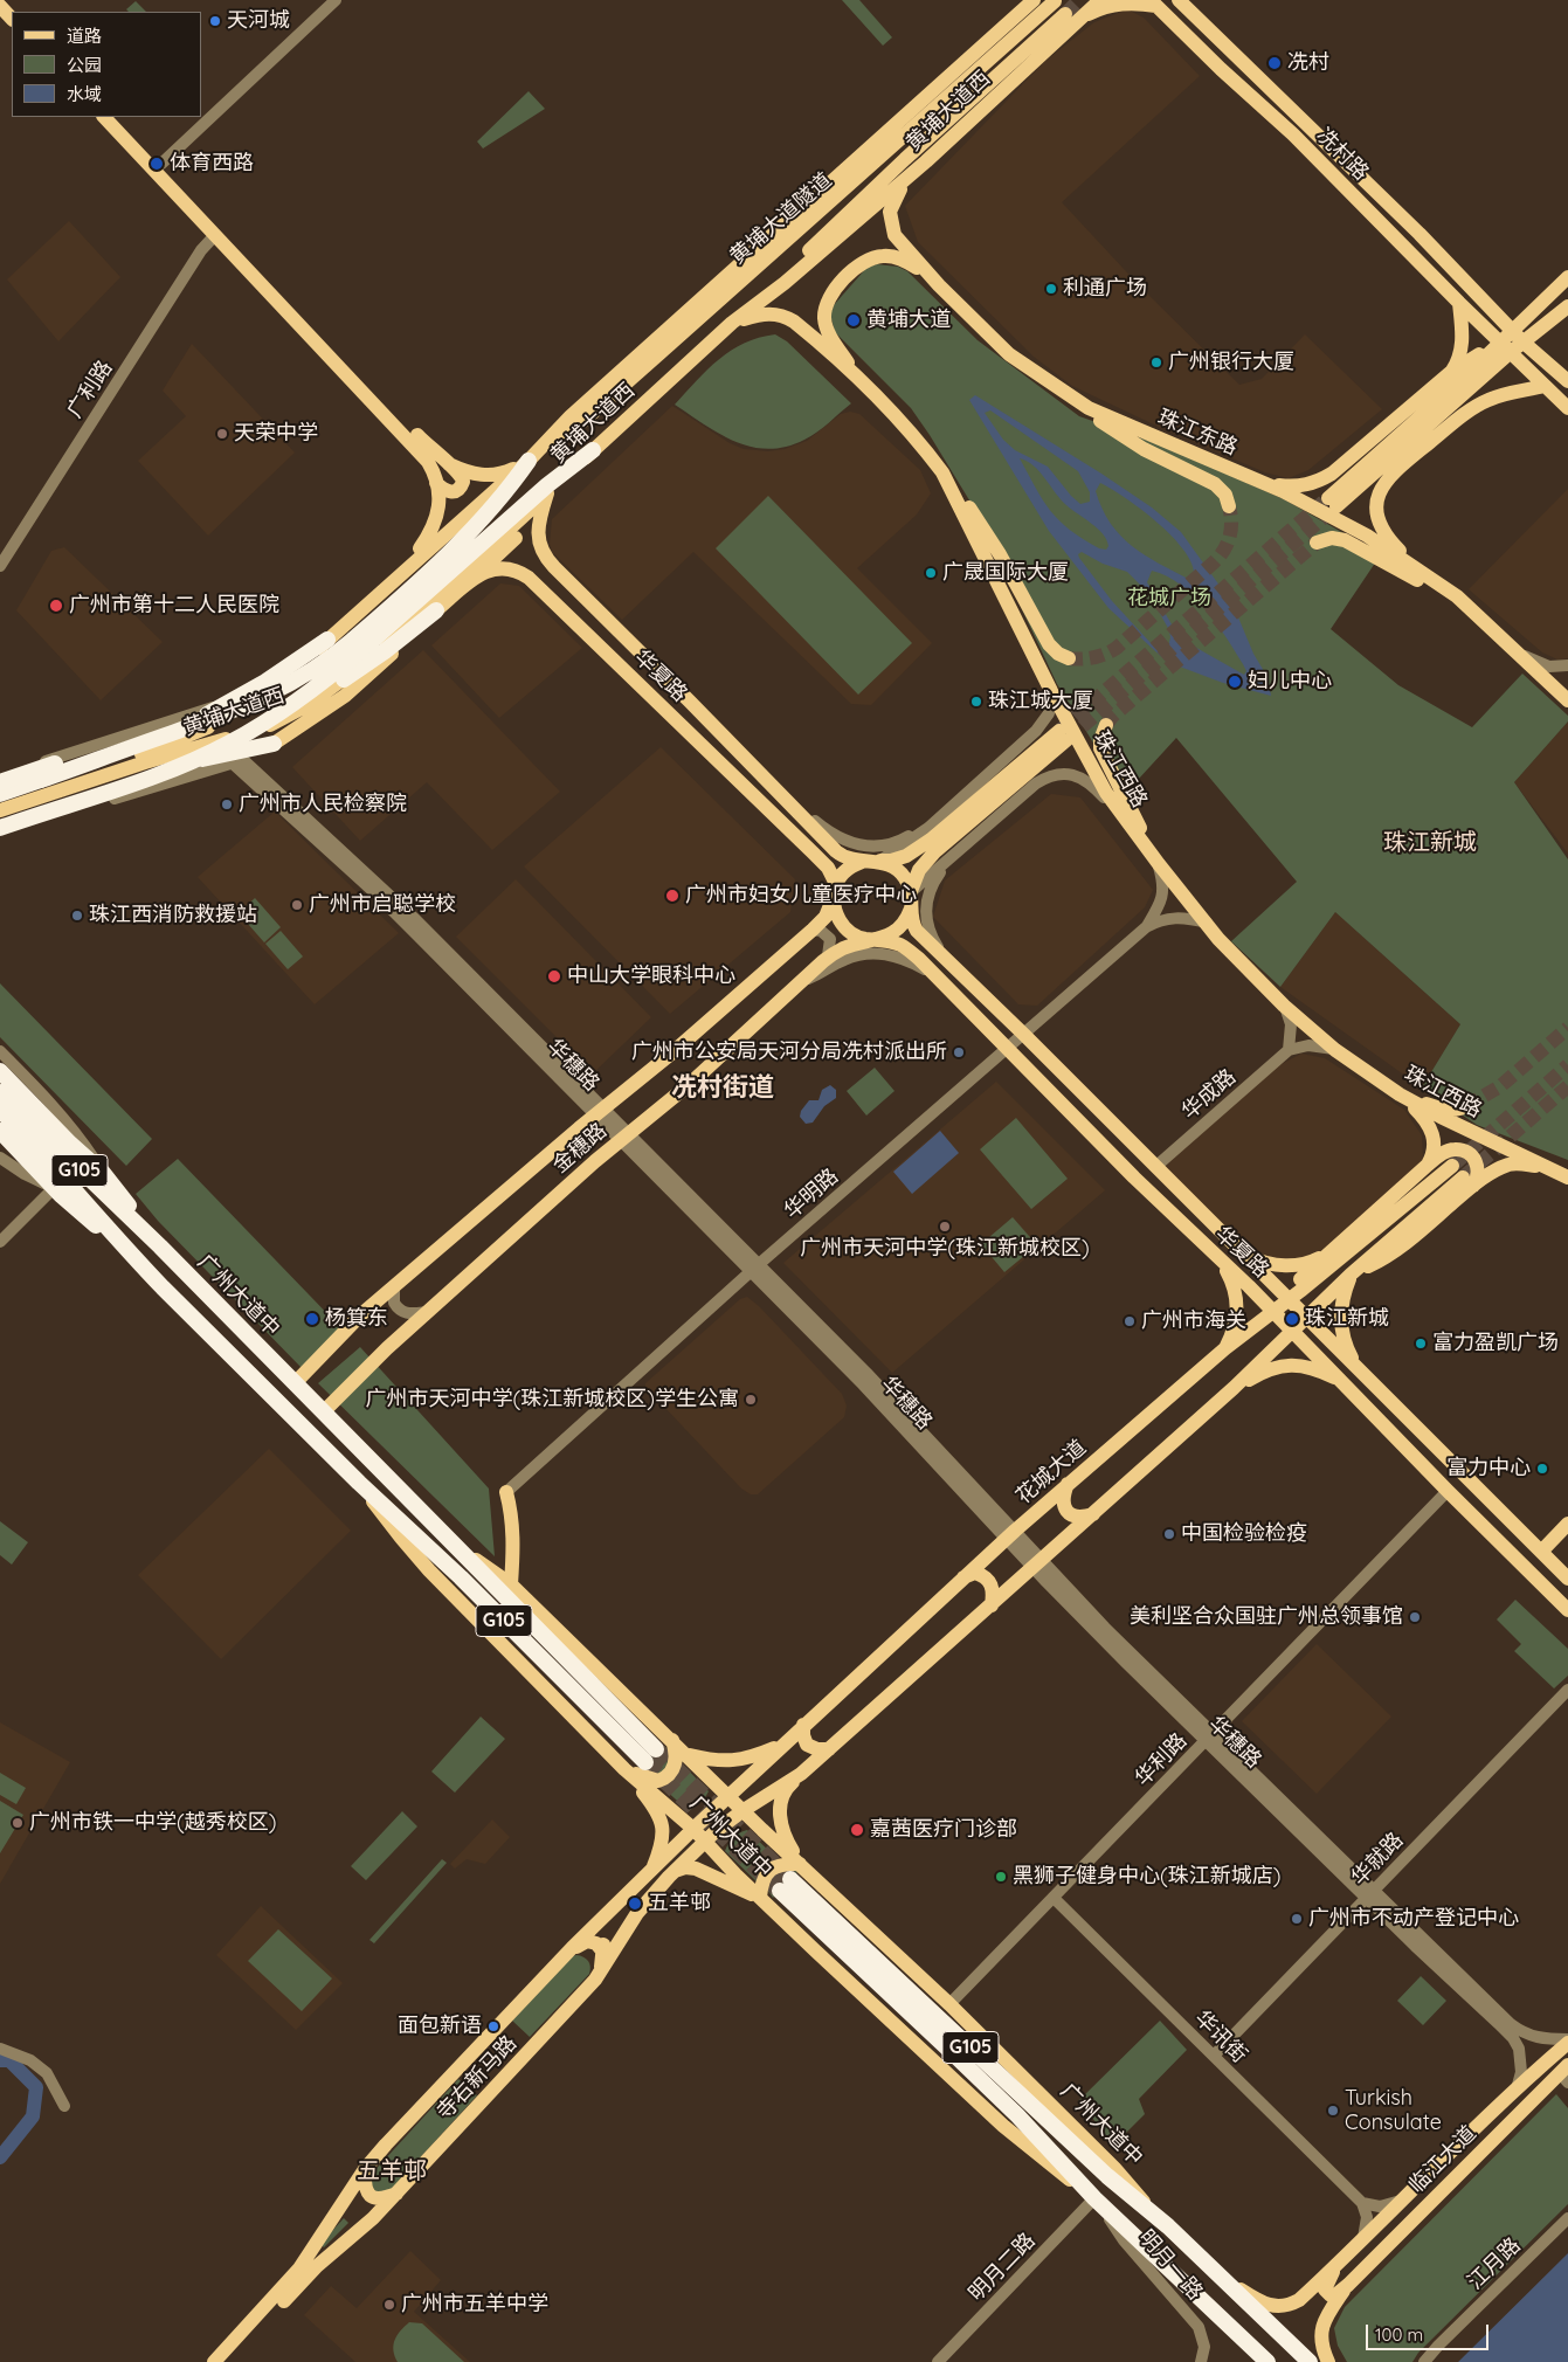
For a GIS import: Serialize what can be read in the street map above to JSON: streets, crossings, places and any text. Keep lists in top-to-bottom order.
{
  "streets": {
    "highway": ["G105", "广州大道中"],
    "main road": [
      "黄埔大道西",
      "冼村路",
      "黄埔大道隧道",
      "珠江东路",
      "华夏路",
      "珠江西路",
      "金穗路",
      "花城大道",
      "寺右新马路",
      "临江大道"
    ],
    "street": [
      "广利路",
      "华穗路",
      "华成路",
      "华明路",
      "华利路",
      "华就路",
      "华讯街",
      "江月路",
      "明月一路",
      "明月二路"
    ]
  },
  "crossings": [
    ["黄埔大道西", "黄埔大道隧道"],
    ["黄埔大道西", "珠江东路"],
    ["黄埔大道西", "华夏路"],
    ["黄埔大道西", "珠江西路"],
    ["黄埔大道隧道", "珠江西路"],
    ["华夏路", "华成路"],
    ["华夏路", "金穗路"],
    ["华夏路", "华明路"],
    ["华夏路", "花城大道"],
    ["华夏路", "华利路"],
    ["华穗路", "金穗路"],
    ["华穗路", "华明路"],
    ["华穗路", "花城大道"],
    ["华穗路", "华利路"],
    ["华穗路", "华就路"],
    ["华穗路", "临江大道"],
    ["金穗路", "广州大道中"],
    ["G105", "广州大道中"],
    ["广州大道中", "花城大道"],
    ["广州大道中", "华利路"],
    ["广州大道中", "寺右新马路"],
    ["广州大道中", "临江大道"],
    ["广州大道中", "明月一路"],
    ["广州大道中", "明月二路"],
    ["花城大道", "寺右新马路"],
    ["华利路", "华讯街"],
    ["华就路", "华讯街"],
    ["明月一路", "明月二路"]
  ],
  "districts": ["珠江新城", "冼村街道", "五羊邨"],
  "parks": ["花城广场"],
  "places": [
    "天河城",
    "冼村",
    "体育西路",
    "利通广场",
    "黄埔大道",
    "广州银行大厦",
    "天荣中学",
    "广晟国际大厦",
    "广州市第十二人民医院",
    "妇儿中心",
    "珠江城大厦",
    "广州市人民检察院",
    "广州市妇女儿童医疗中心",
    "广州市启聪学校",
    "珠江西消防救援站",
    "中山大学眼科中心",
    "广州市公安局天河分局冼村派出所",
    "广州市天河中学(珠江新城校区)",
    "杨箕东",
    "珠江新城",
    "广州市海关",
    "富力盈凯广场",
    "广州市天河中学(珠江新城校区)学生公寓",
    "富力中心",
    "中国检验检疫",
    "美利坚合众国驻广州总领事馆",
    "广州市铁一中学(越秀校区)",
    "嘉茜医疗门诊部",
    "黑狮子健身中心(珠江新城店)",
    "五羊邨",
    "广州市不动产登记中心",
    "面包新语",
    "Turkish Consulate",
    "广州市五羊中学"
  ],
  "legend": ["道路", "公园", "水域"],
  "scale_bar": "100 m"
}
